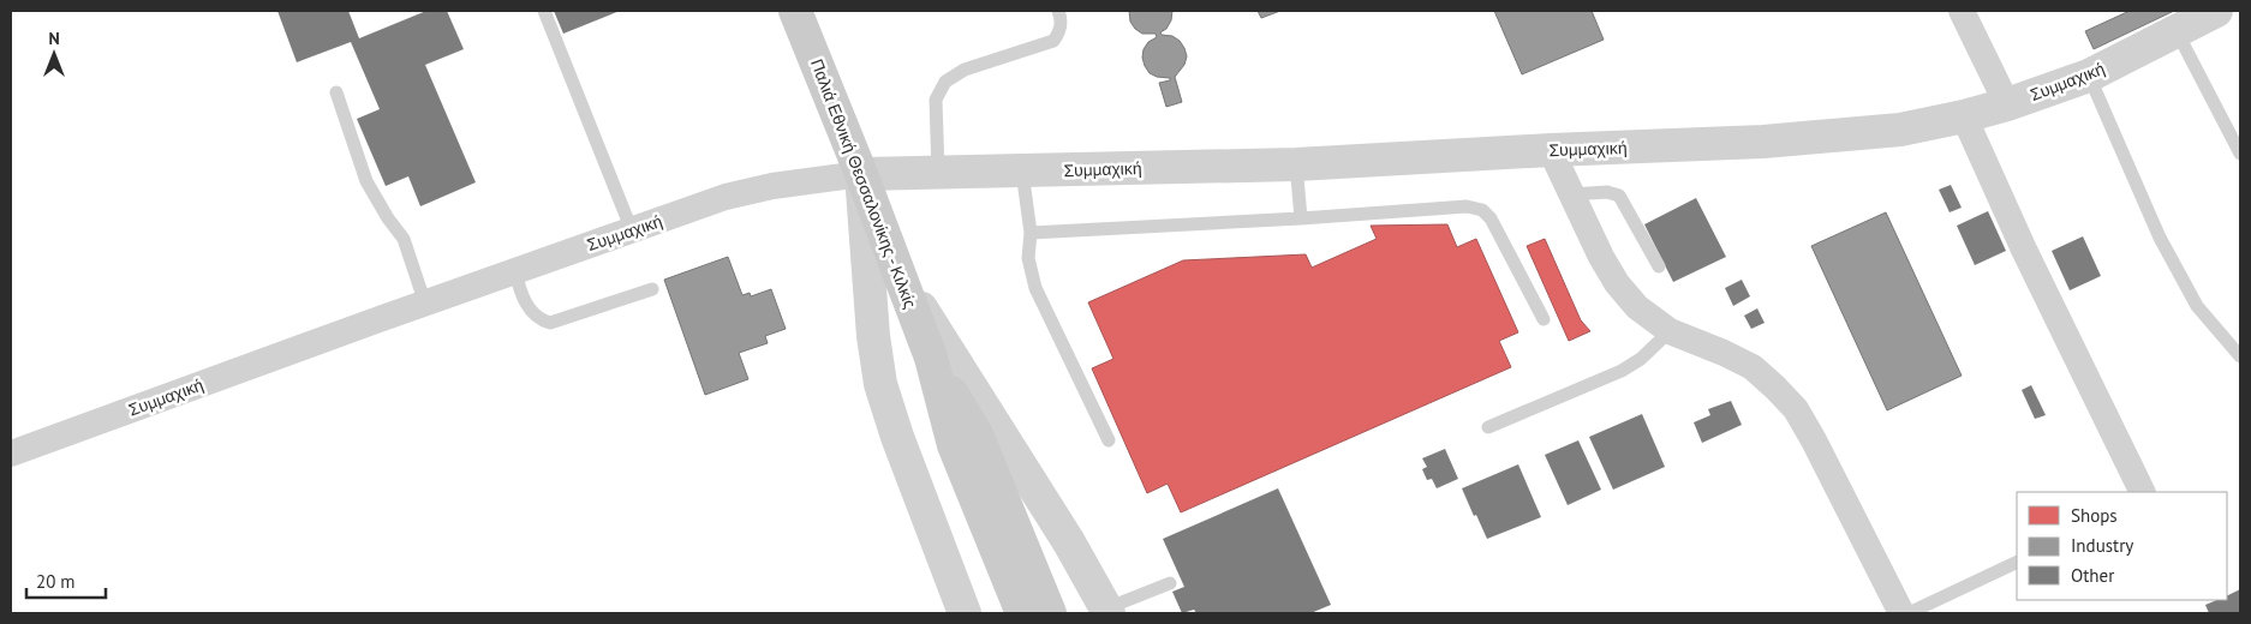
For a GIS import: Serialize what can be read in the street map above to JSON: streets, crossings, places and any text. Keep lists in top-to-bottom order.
{
  "streets": {
    "main road": ["Παλιά Εθνική Θεσσαλονίκης - Κιλκίς"],
    "street": ["Συμμαχική"]
  },
  "crossings": [
    ["Συμμαχική", "Παλιά Εθνική Θεσσαλονίκης - Κιλκίς"]
  ],
  "legend": ["Shops", "Industry", "Other"],
  "scale_bar": "20 m",
  "north": "top"
}
